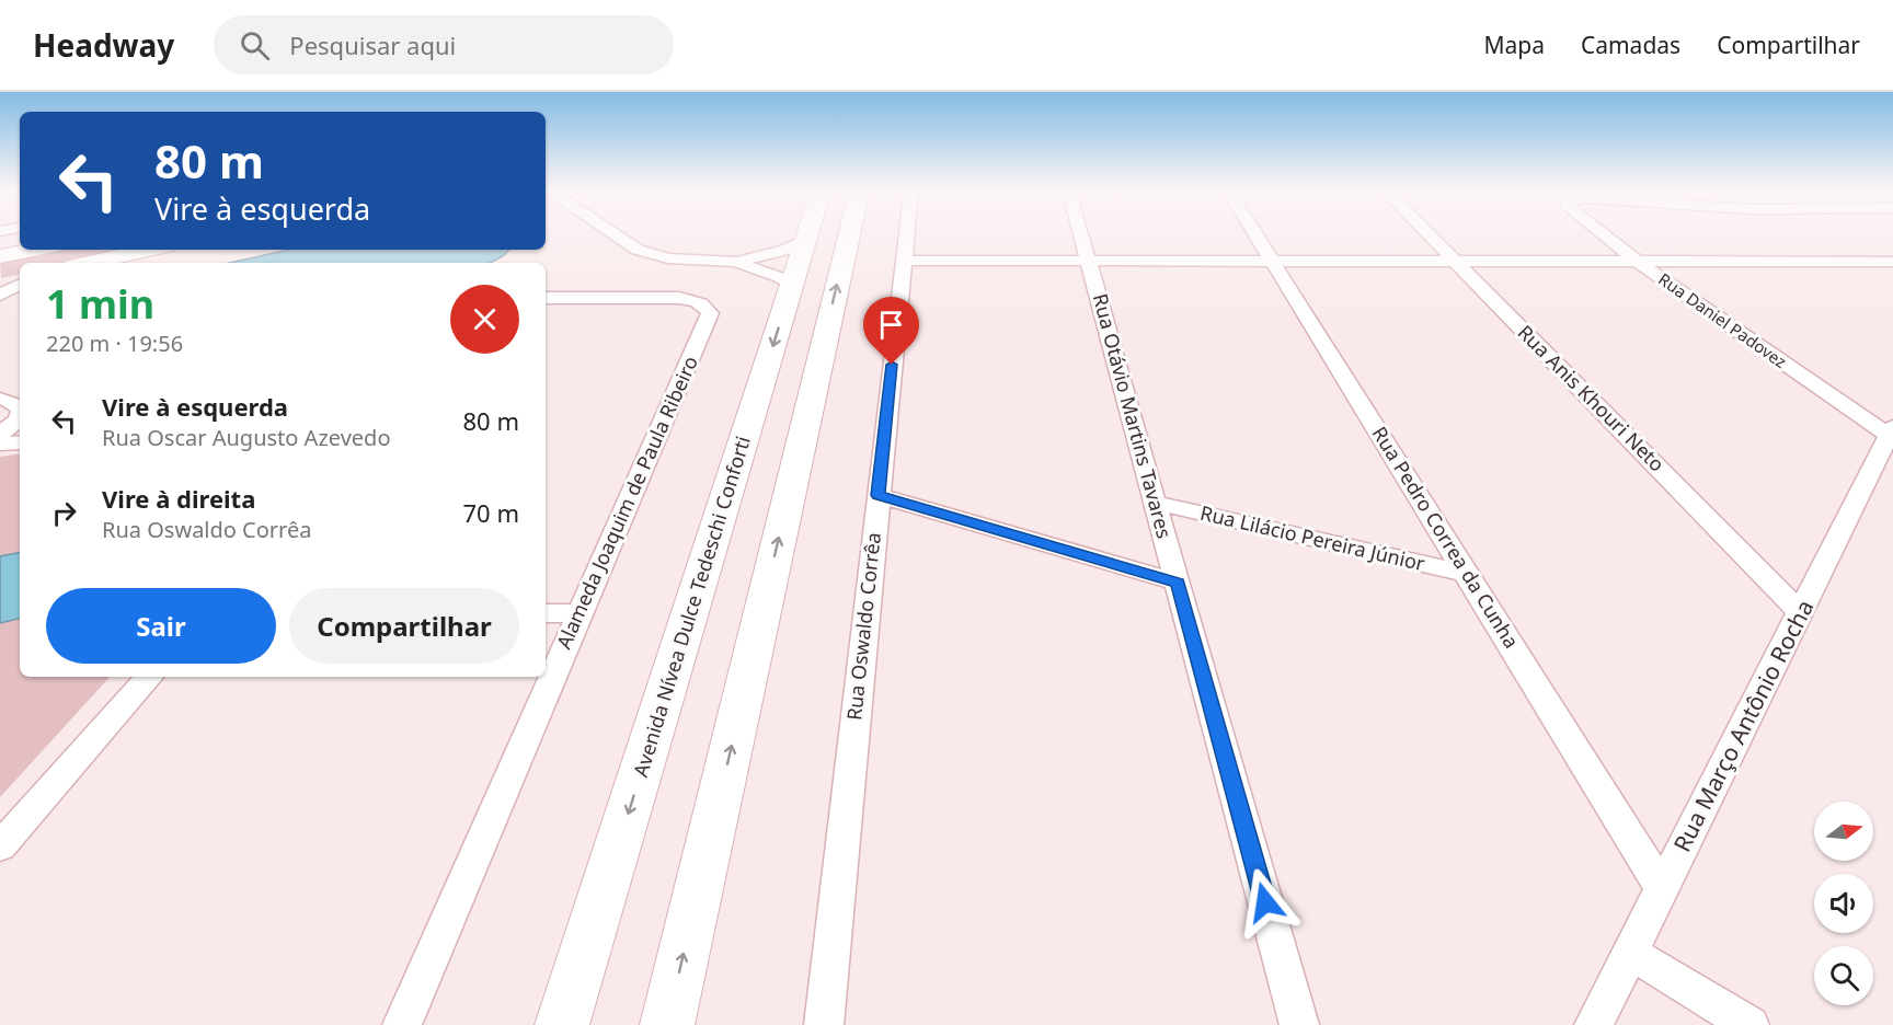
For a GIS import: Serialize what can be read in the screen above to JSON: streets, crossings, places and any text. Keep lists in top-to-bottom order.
{
  "streets": {
    "main road": ["Avenida Nívea Dulce Tedeschi Conforti"],
    "street": [
      "Rua Daniel Padovez",
      "Rua Anis Khouri Neto",
      "Rua Otávio Martins Tavares",
      "Alameda Joaquim de Paula Ribeiro",
      "Rua Pedro Correa da Cunha",
      "Rua Lilácio Pereira Júnior",
      "Rua Oswaldo Corrêa",
      "Rua Março Antônio Rocha"
    ]
  },
  "crossings": [
    ["Rua Daniel Padovez", "Rua Março Antônio Rocha"],
    ["Rua Anis Khouri Neto", "Rua Março Antônio Rocha"],
    ["Rua Otávio Martins Tavares", "Rua Lilácio Pereira Júnior"],
    ["Rua Pedro Correa da Cunha", "Rua Lilácio Pereira Júnior"],
    ["Rua Pedro Correa da Cunha", "Rua Março Antônio Rocha"]
  ],
  "north": "right",
  "page": {
    "header": "Headway",
    "search": "Pesquisar aqui",
    "nav": ["Mapa", "Camadas", "Compartilhar"],
    "turn": ["80 m", "Vire à esquerda"],
    "heading": ["1 min", "220 m · 19:56"],
    "list": [
      {
        "name": "Vire à esquerda",
        "note": "Rua Oscar Augusto Azevedo",
        "value": "80 m"
      },
      {
        "name": "Vire à direita",
        "note": "Rua Oswaldo Corrêa",
        "value": "70 m"
      }
    ],
    "buttons": ["Sair", "Compartilhar"]
  }
}
